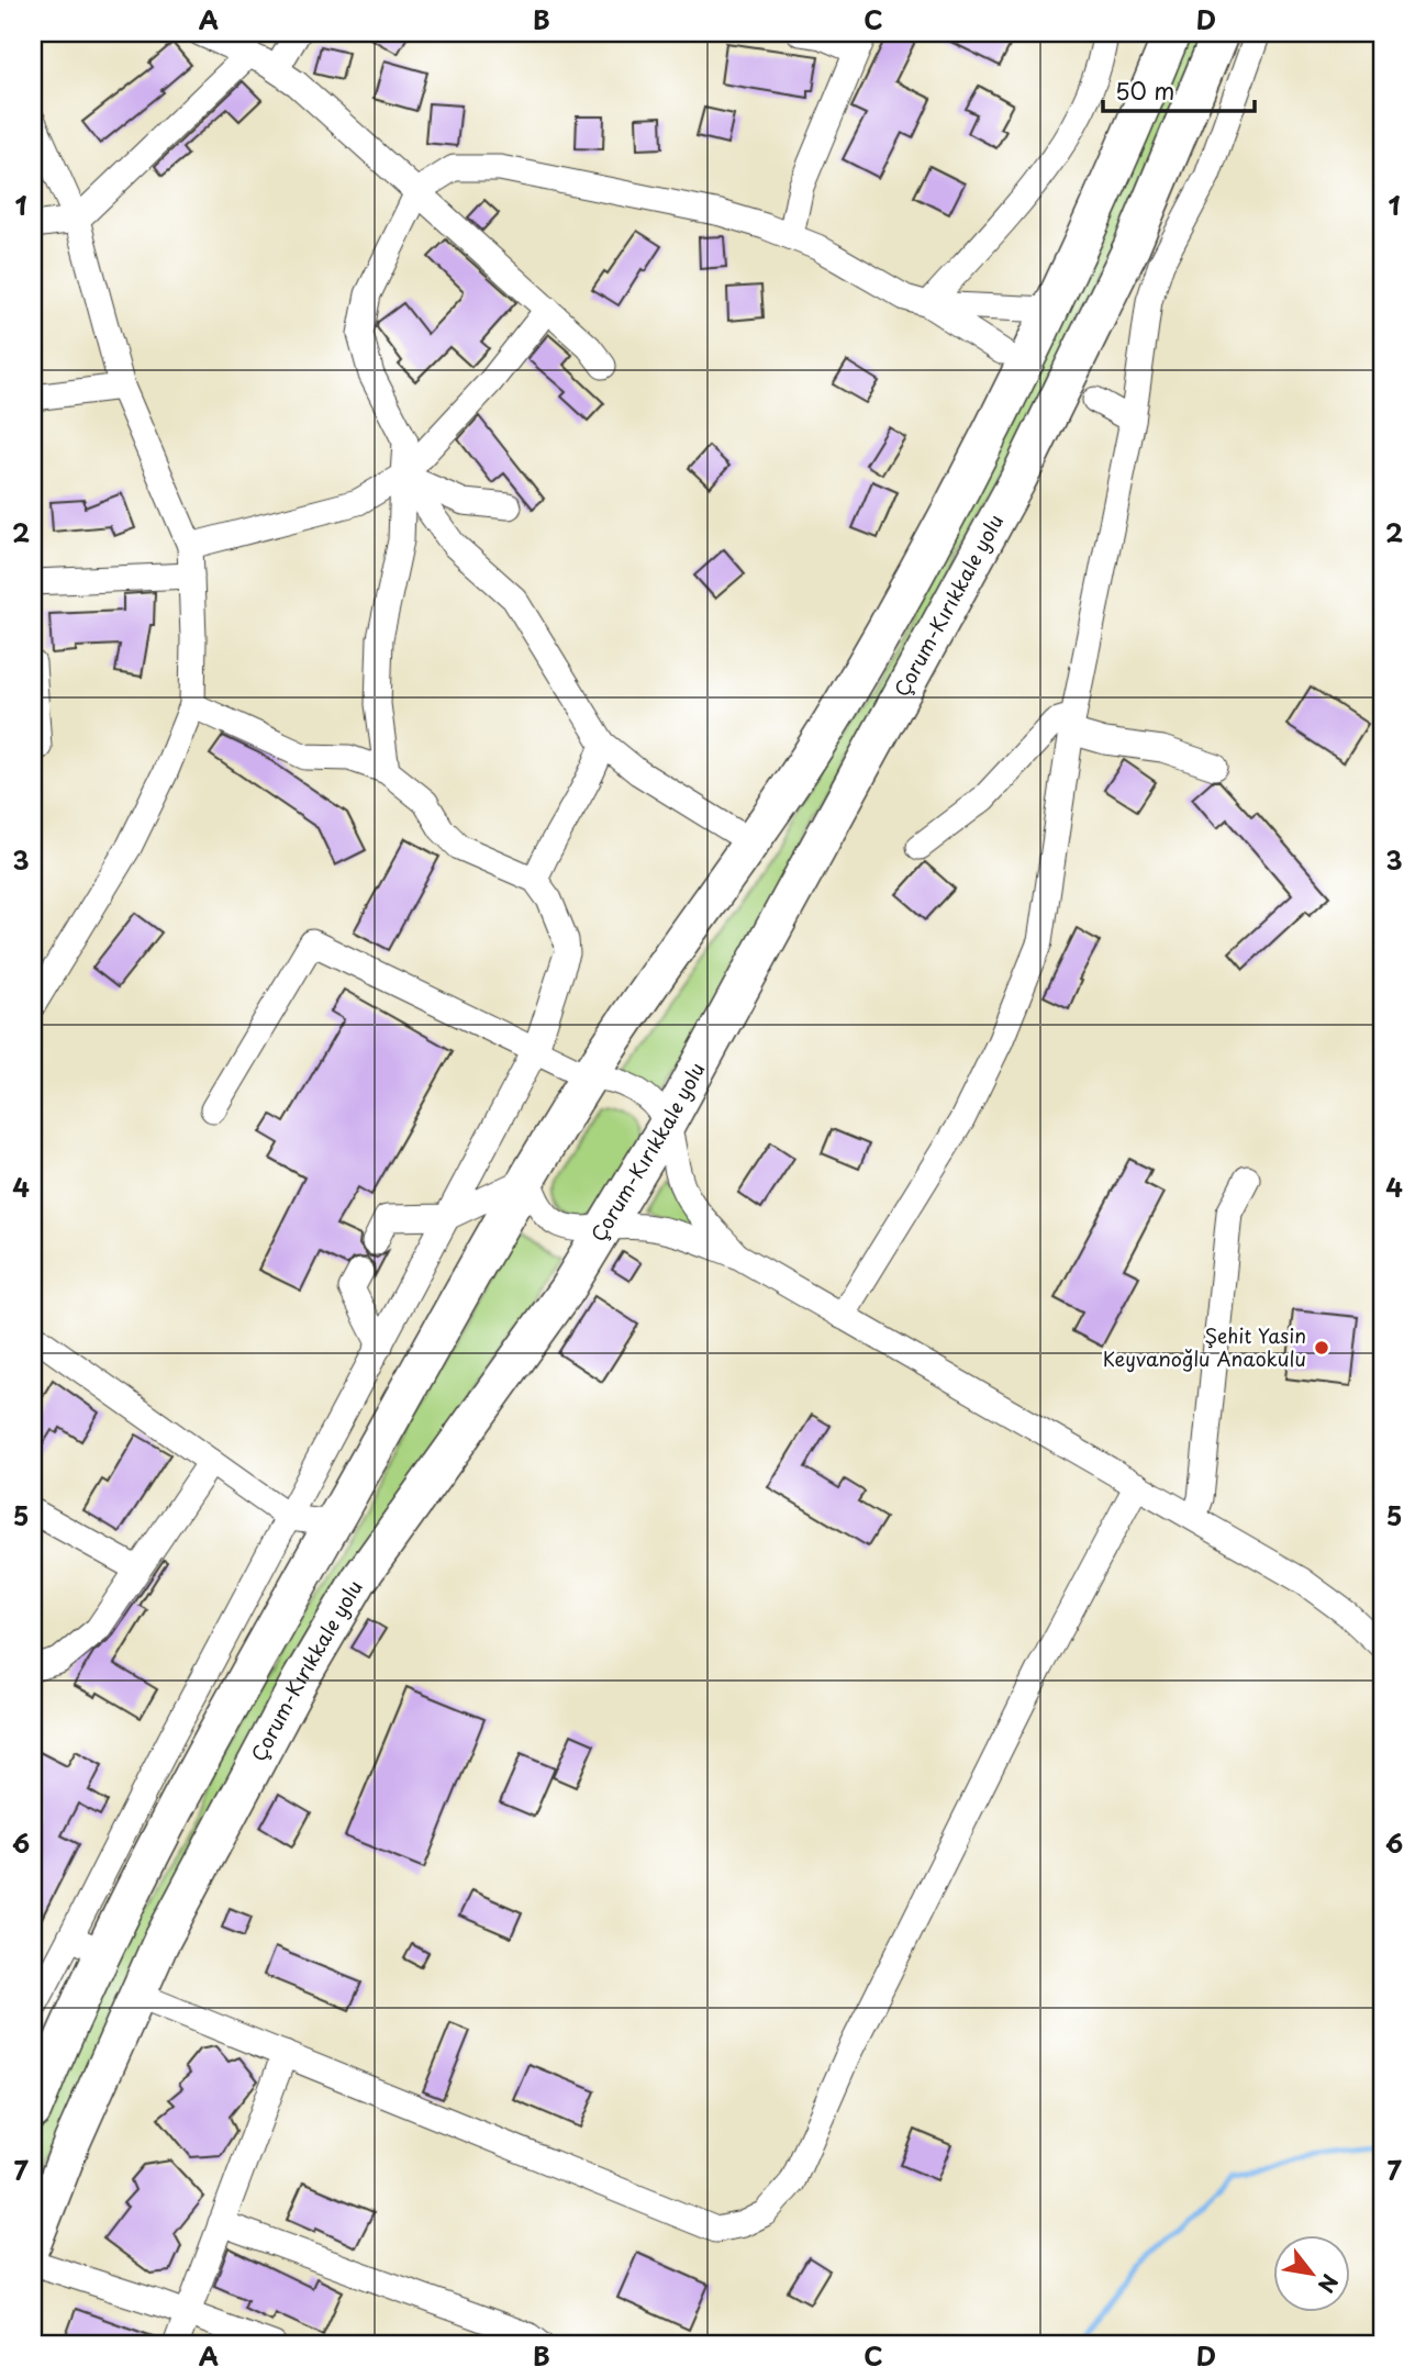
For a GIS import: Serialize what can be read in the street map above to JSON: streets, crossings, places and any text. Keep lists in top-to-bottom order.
{
  "streets": {
    "highway": ["Çorum-Kırıkkale yolu"]
  },
  "places": ["Şehit Yasin Keyvanoğlu Anaokulu"],
  "scale_bar": "50 m",
  "north": "bottom right",
  "grid": {
    "columns": [
      "A",
      "B",
      "C",
      "D"
    ],
    "rows": [
      "1",
      "2",
      "3",
      "4",
      "5",
      "6",
      "7"
    ]
  }
}
